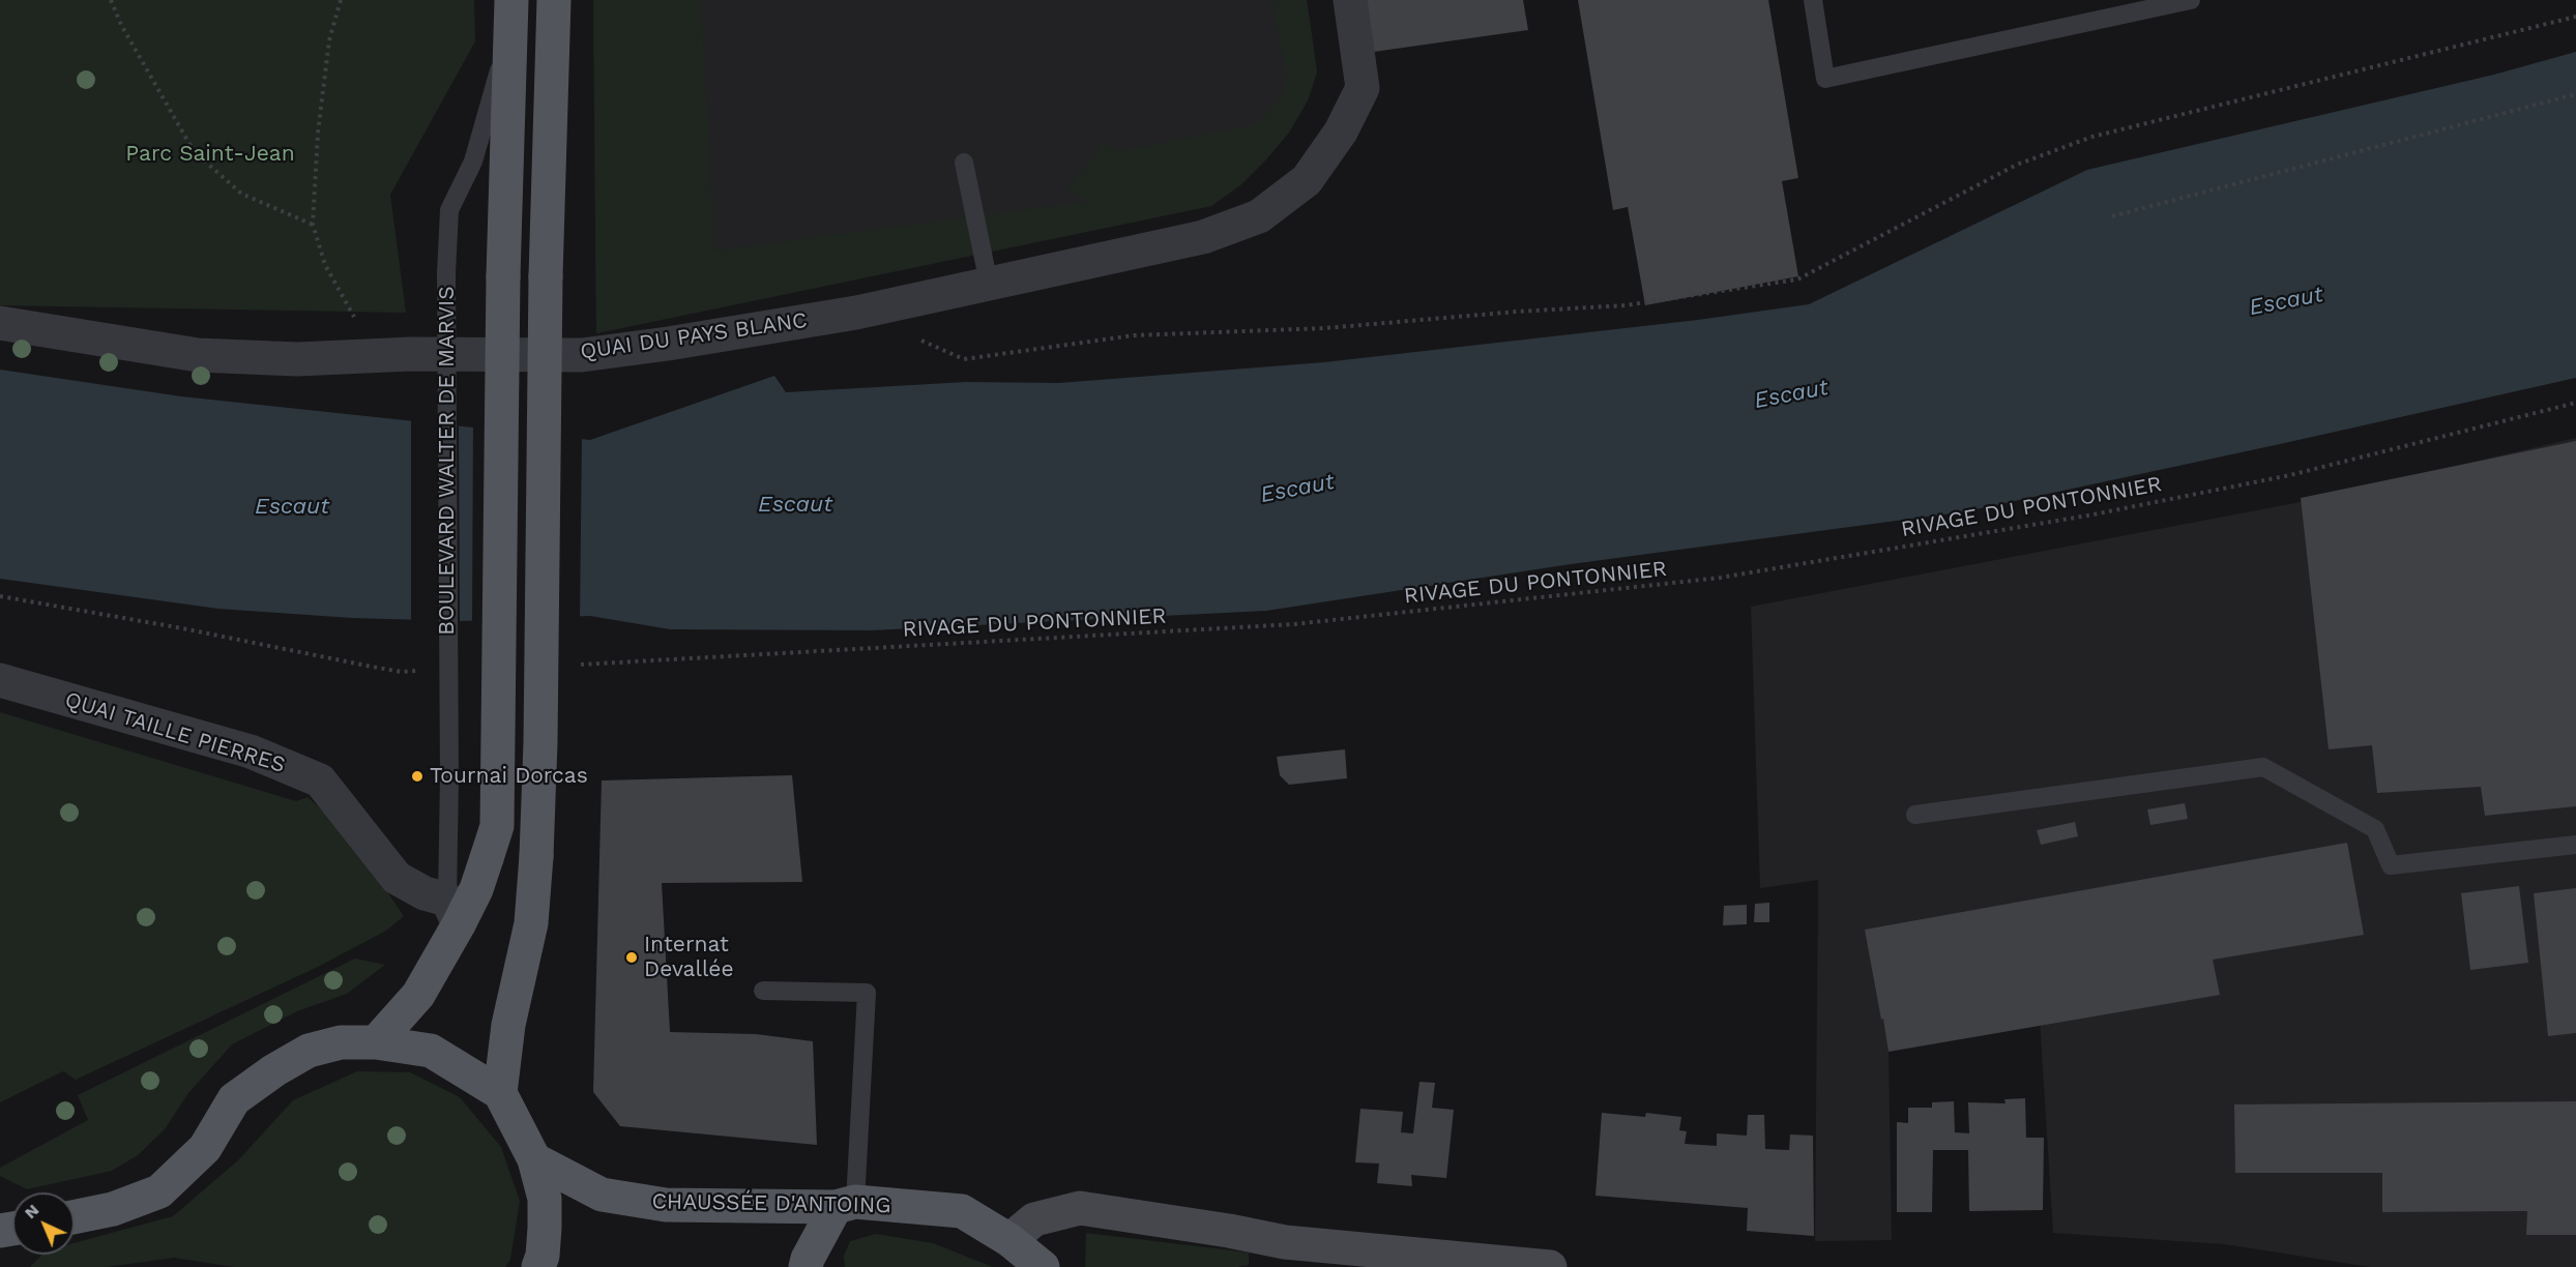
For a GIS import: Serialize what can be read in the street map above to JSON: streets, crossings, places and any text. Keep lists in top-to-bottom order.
{
  "streets": {
    "main road": ["BOULEVARD WALTER DE MARVIS", "CHAUSSÉE D'ANTOING"],
    "street": ["QUAI DU PAYS BLANC", "QUAI TAILLE PIERRES"],
    "path": ["RIVAGE DU PONTONNIER"]
  },
  "crossings": [
    ["BOULEVARD WALTER DE MARVIS", "QUAI TAILLE PIERRES"]
  ],
  "water": ["Escaut"],
  "parks": ["Parc Saint-Jean"],
  "places": ["Tournai Dorcas", "Internat Devallée"],
  "north": "top left"
}
